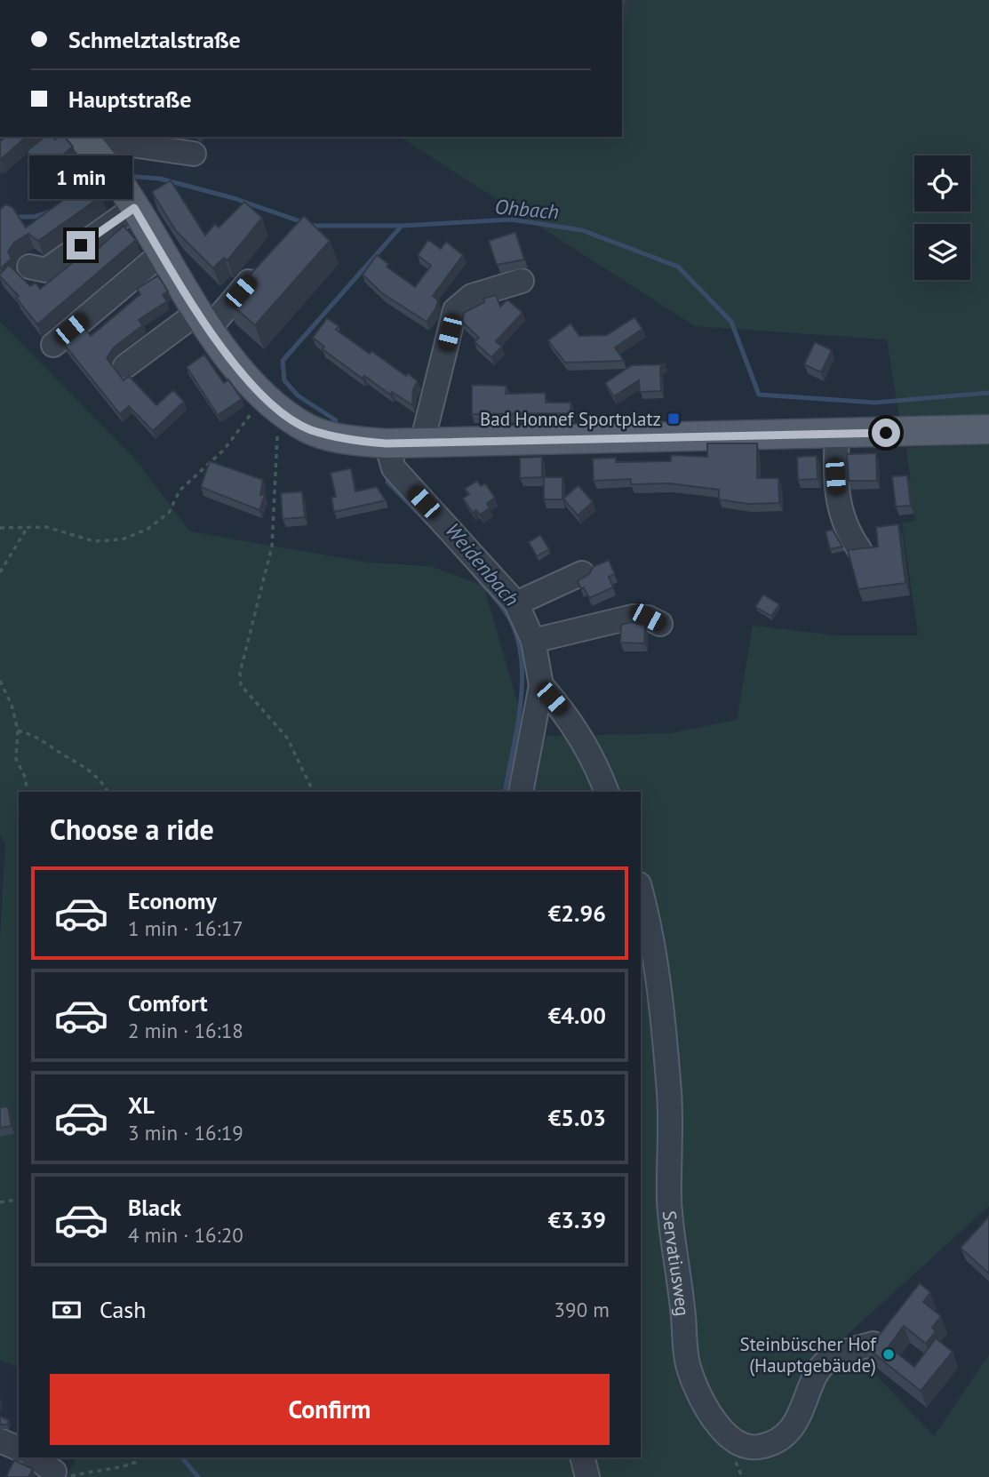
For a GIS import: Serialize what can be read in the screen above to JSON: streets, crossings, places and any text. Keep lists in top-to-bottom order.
{
  "streets": {
    "street": ["Servatiusweg"]
  },
  "water": ["Ohbach", "Weidenbach"],
  "places": {
    "transit": ["Bad Honnef Sportplatz"],
    "other": ["Steinbüscher Hof (Hauptgebäude)"]
  },
  "page": {
    "banner": ["Schmelztalstraße", "Hauptstraße"],
    "bubble": "1 min",
    "heading": "Choose a ride",
    "list": [
      {
        "name": "Economy",
        "note": "1 min · 16:17",
        "value": "€2.96"
      },
      {
        "name": "Comfort",
        "note": "2 min · 16:18",
        "value": "€4.00"
      },
      {
        "name": "XL",
        "note": "3 min · 16:19",
        "value": "€5.03"
      },
      {
        "name": "Black",
        "note": "4 min · 16:20",
        "value": "€3.39"
      }
    ],
    "pay": ["Cash", "390 m"],
    "buttons": "Confirm"
  }
}
